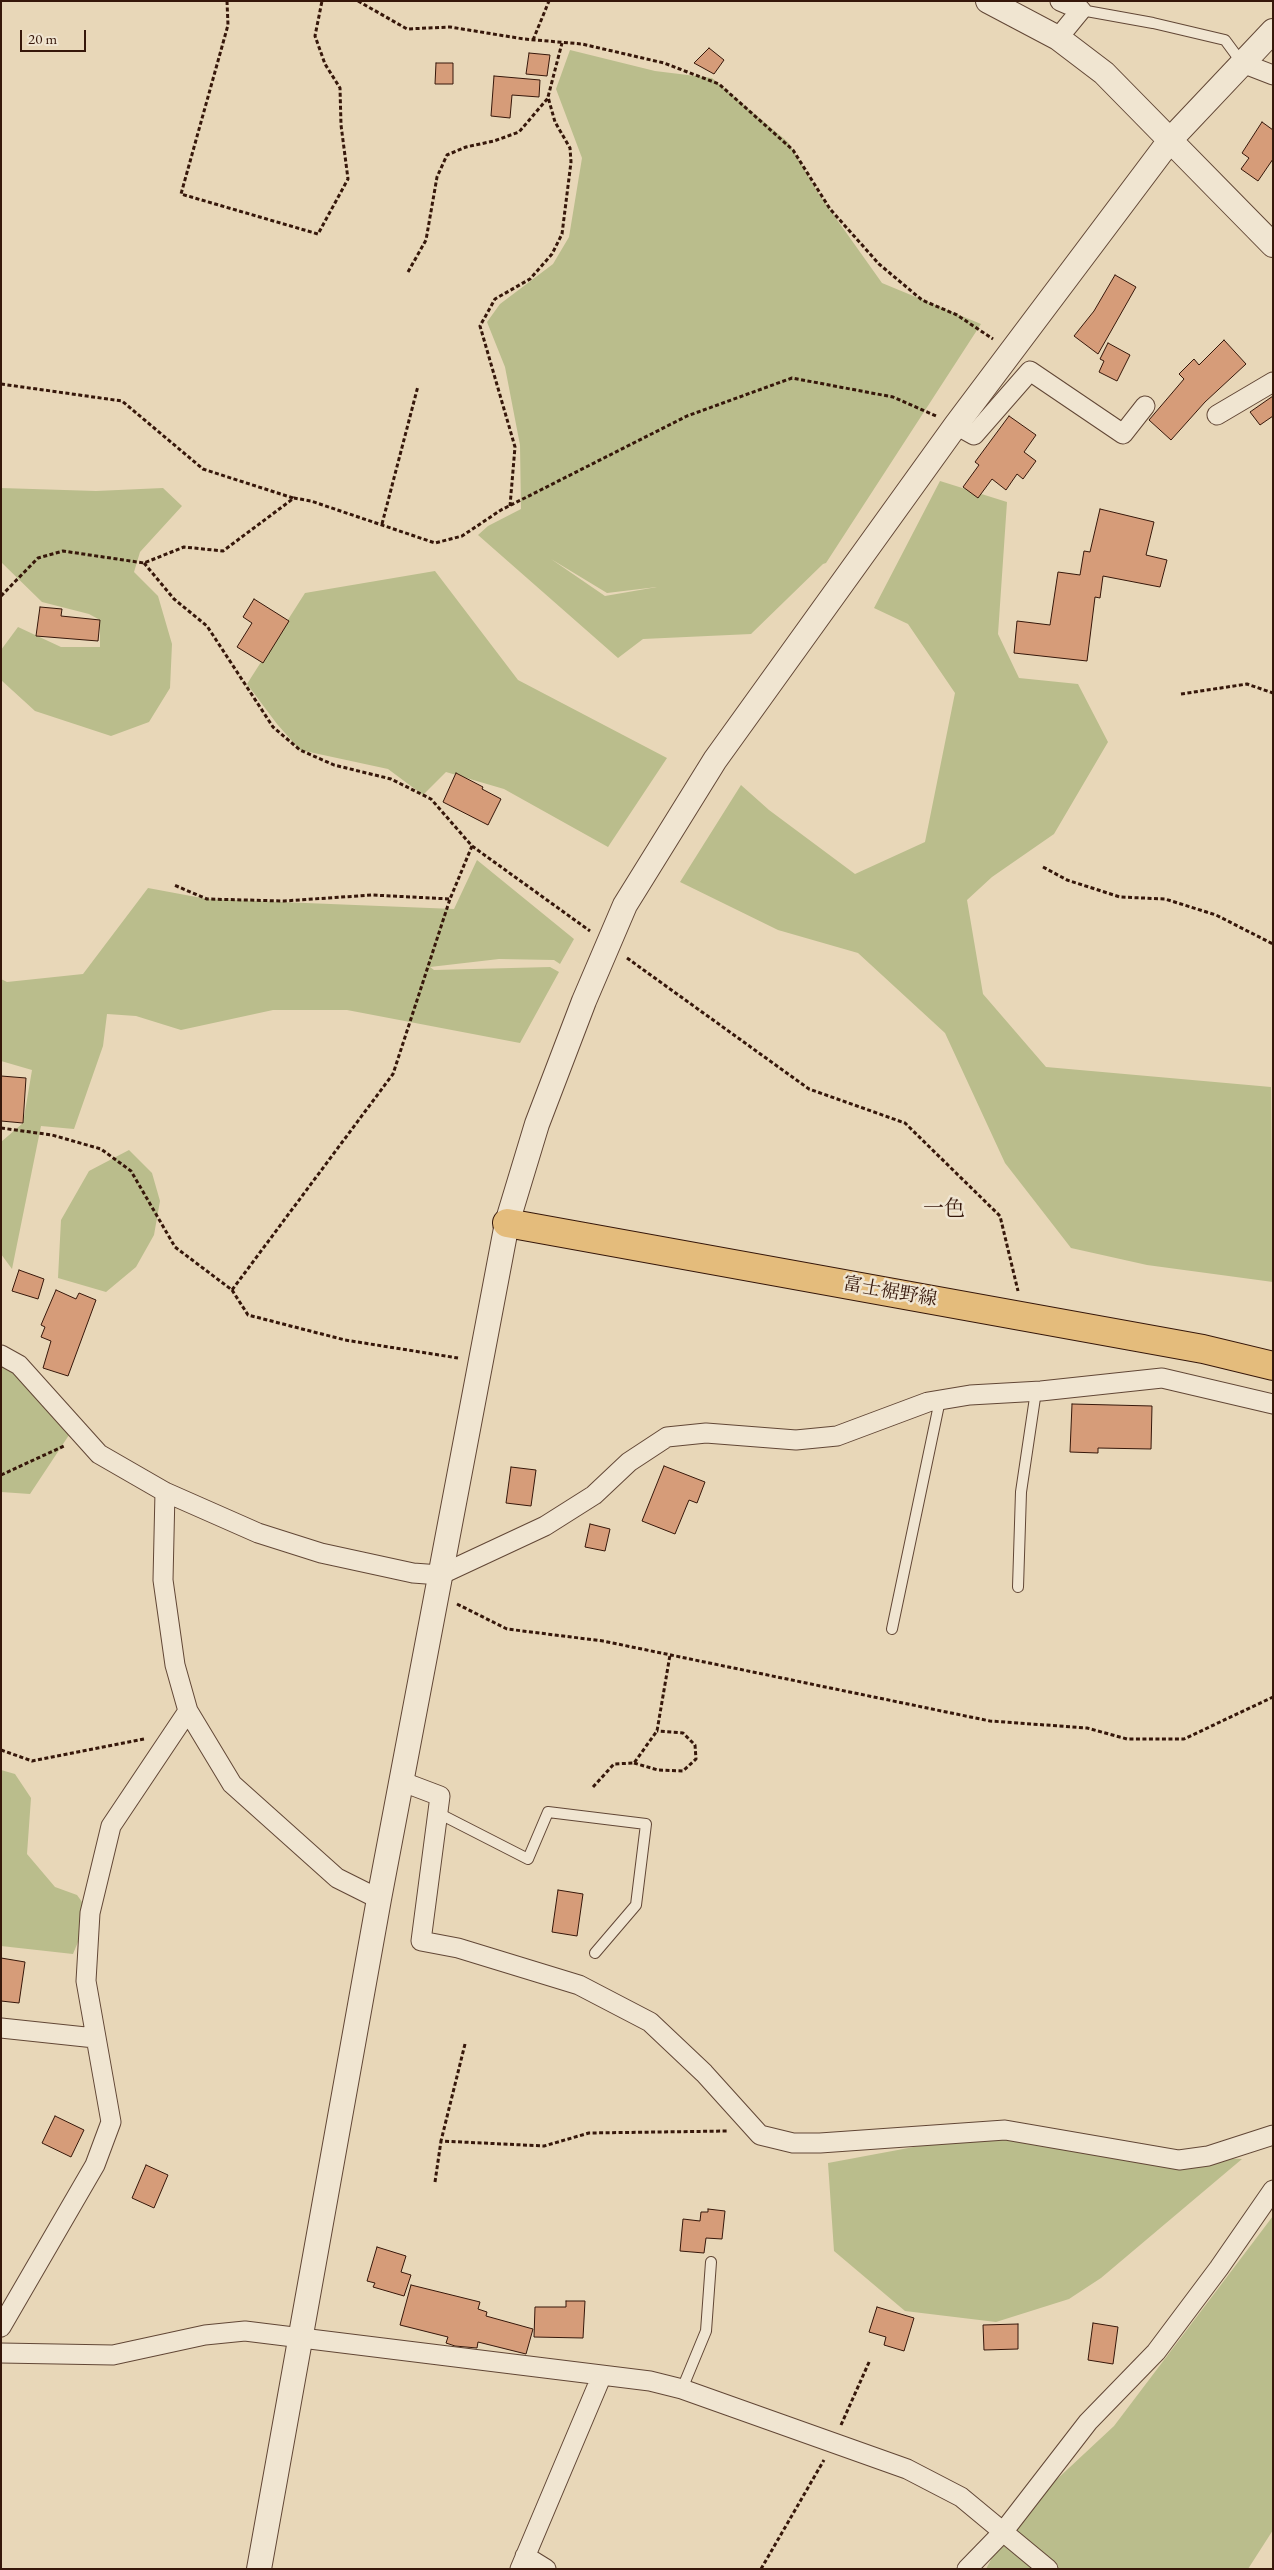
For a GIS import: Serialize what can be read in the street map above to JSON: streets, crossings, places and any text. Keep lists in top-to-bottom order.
{
  "streets": {
    "main road": ["富士裾野線"]
  },
  "districts": ["一色"],
  "scale_bar": "20 m"
}
